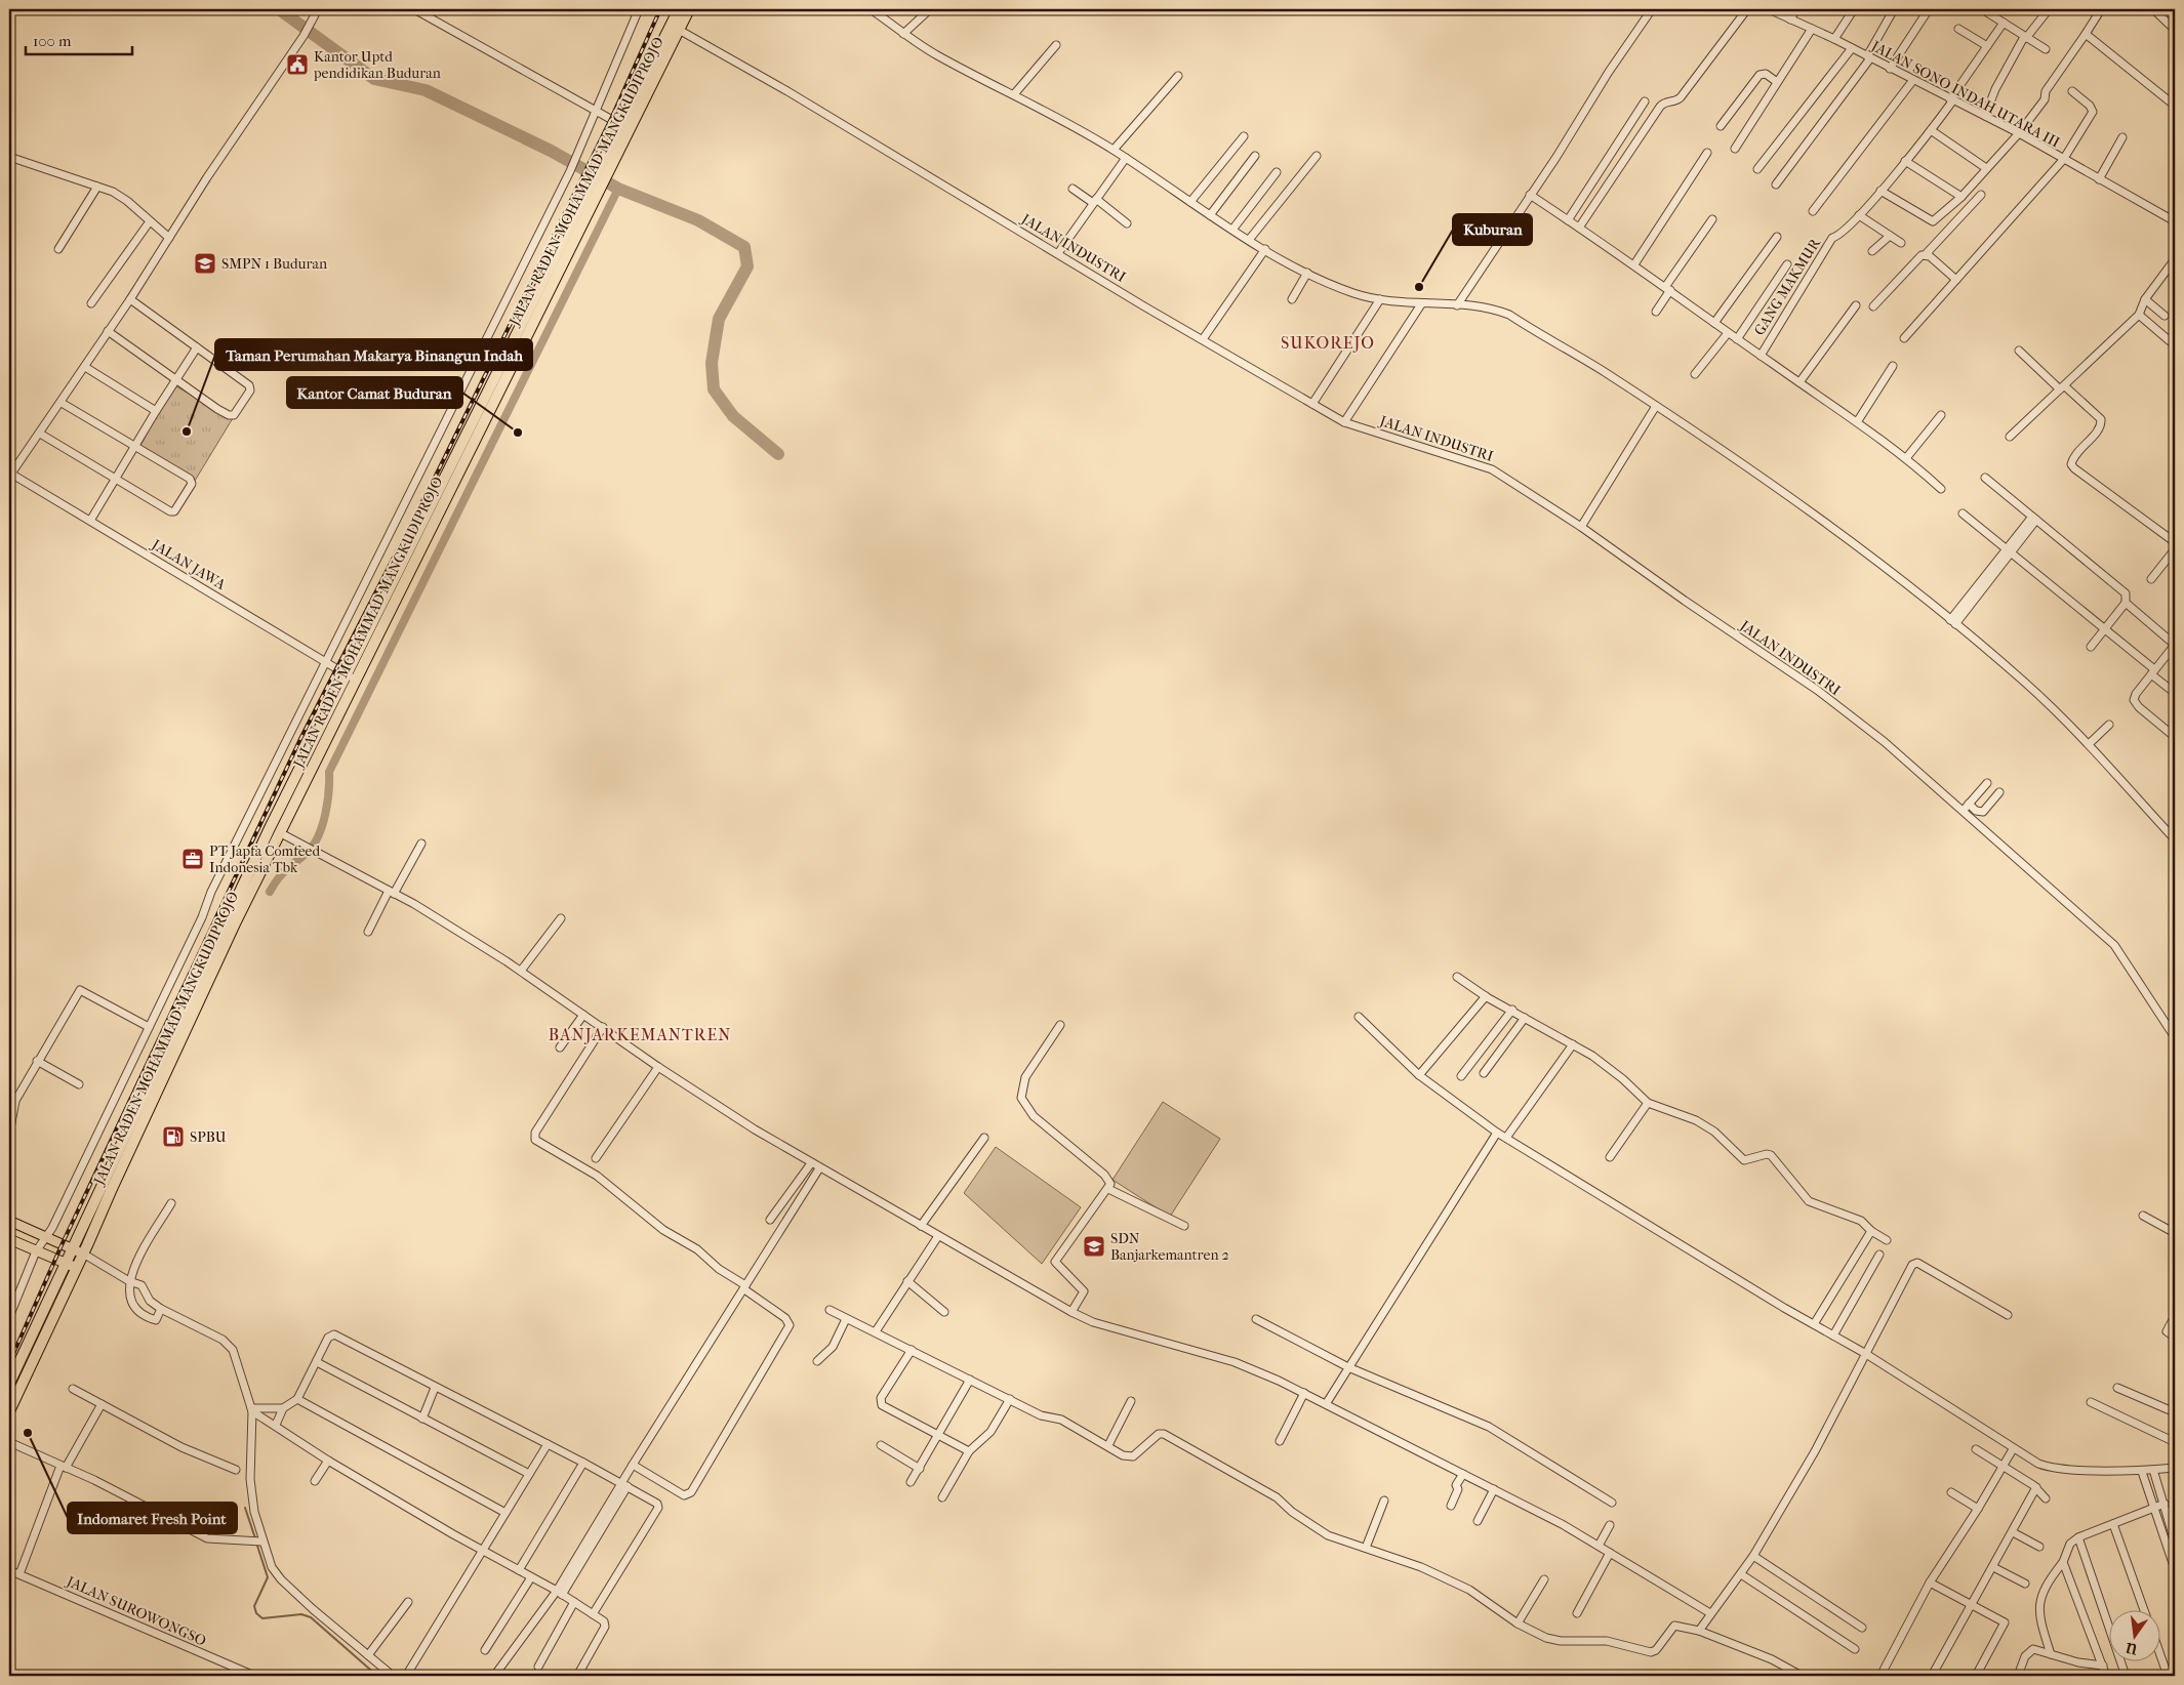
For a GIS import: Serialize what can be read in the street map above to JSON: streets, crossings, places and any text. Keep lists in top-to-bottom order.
{
  "streets": {
    "highway": ["JALAN RADEN MOHAMMAD MANGKUDIPROJO"],
    "street": [
      "JALAN SONO INDAH UTARA III",
      "JALAN INDUSTRI",
      "GANG MAKMUR",
      "JALAN JAWA",
      "JALAN SUROWONGSO"
    ]
  },
  "crossings": [
    ["JALAN SONO INDAH UTARA III", "GANG MAKMUR"],
    ["JALAN RADEN MOHAMMAD MANGKUDIPROJO", "JALAN INDUSTRI"],
    ["JALAN RADEN MOHAMMAD MANGKUDIPROJO", "JALAN JAWA"]
  ],
  "districts": ["SUKOREJO", "BANJARKEMANTREN"],
  "places": {
    "public building": ["Kantor Uptd pendidikan Buduran"],
    "school or university": ["SMPN 1 Buduran", "SDN Banjarkemantren 2"],
    "other": [
      "Kuburan",
      "Taman Perumahan Makarya Binangun Indah",
      "Kantor Camat Buduran",
      "Indomaret Fresh Point"
    ],
    "office": ["PT Japfa Comfeed Indonesia Tbk"],
    "fuel station": ["SPBU"]
  },
  "scale_bar": "100 m",
  "north": "bottom"
}
